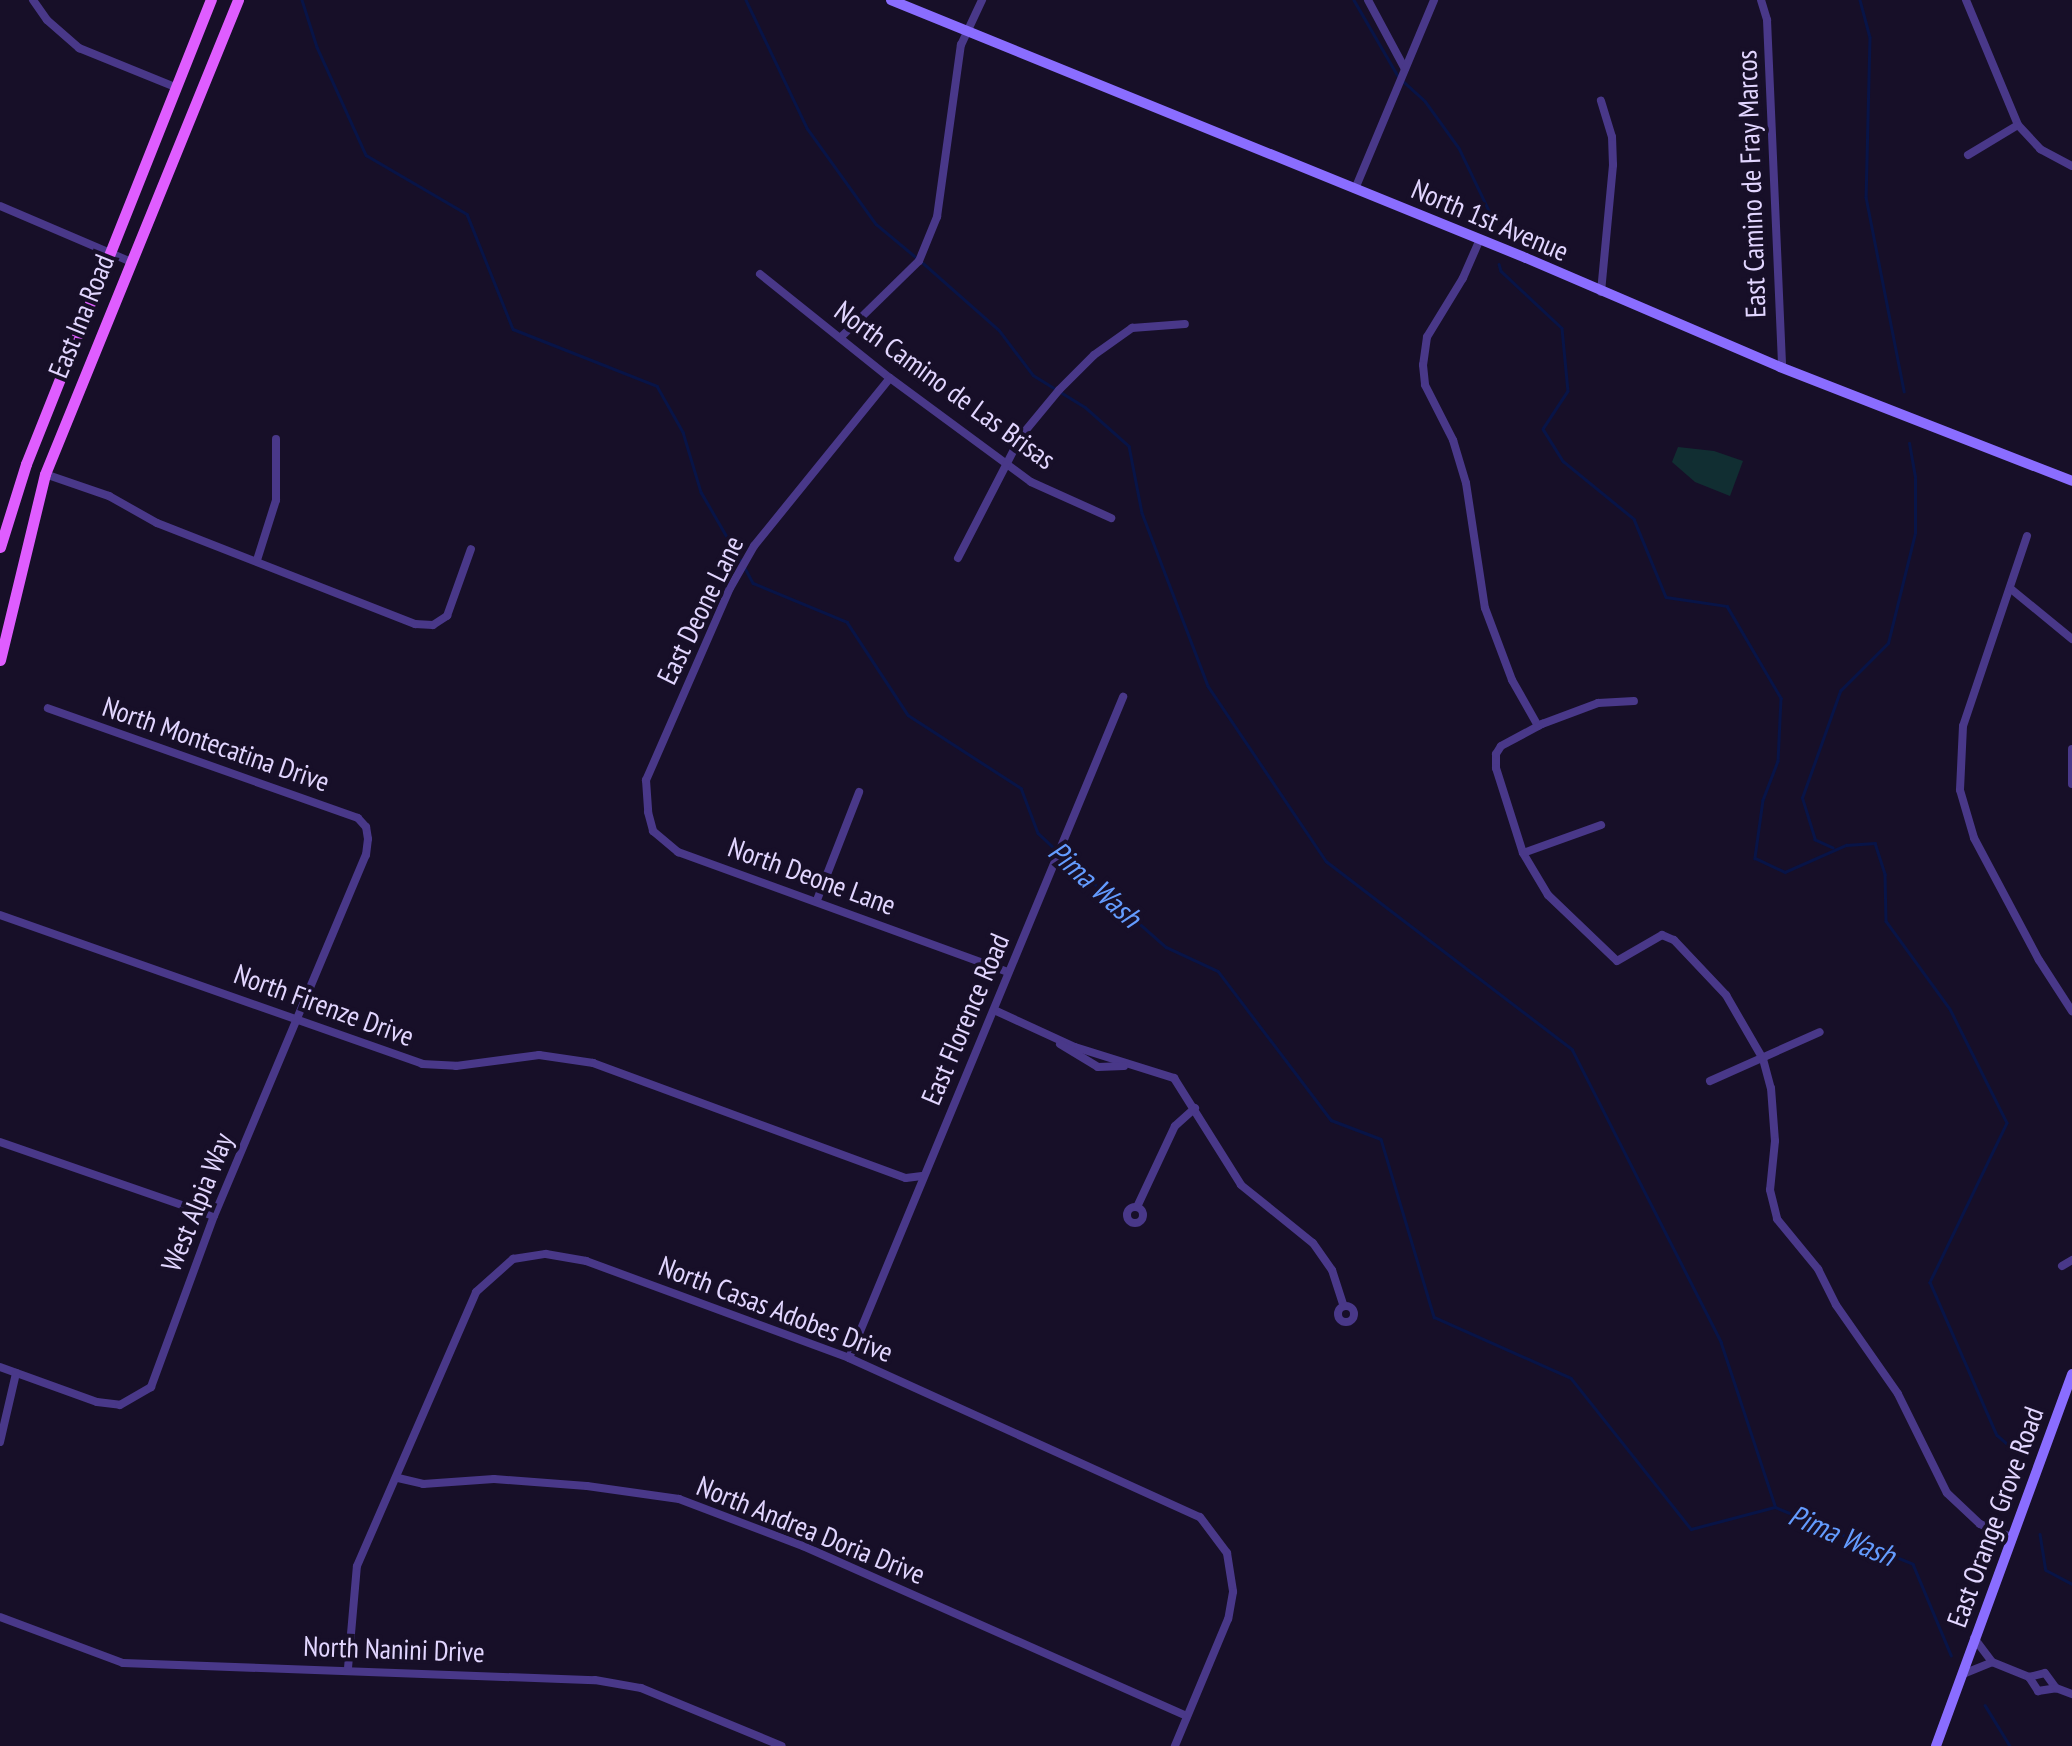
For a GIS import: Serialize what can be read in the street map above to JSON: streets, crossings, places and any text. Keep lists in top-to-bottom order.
{
  "streets": {
    "main road": ["North 1st Avenue", "East Ina Road", "East Orange Grove Road"],
    "street": [
      "East Camino de Fray Marcos",
      "North Camino de Las Brisas",
      "East Deone Lane",
      "North Montecatina Drive",
      "North Deone Lane",
      "North Firenze Drive",
      "East Florence Road",
      "West Alpia Way",
      "North Casas Adobes Drive",
      "North Andrea Doria Drive",
      "North Nanini Drive"
    ]
  },
  "crossings": [
    ["East Camino de Fray Marcos", "North 1st Avenue"],
    ["North Camino de Las Brisas", "East Deone Lane"],
    ["East Deone Lane", "North Deone Lane"],
    ["North Montecatina Drive", "West Alpia Way"],
    ["North Deone Lane", "East Florence Road"],
    ["North Firenze Drive", "East Florence Road"],
    ["North Firenze Drive", "West Alpia Way"],
    ["East Florence Road", "North Casas Adobes Drive"],
    ["North Casas Adobes Drive", "North Andrea Doria Drive"],
    ["North Casas Adobes Drive", "North Nanini Drive"]
  ],
  "water": ["Pima Wash"]
}
